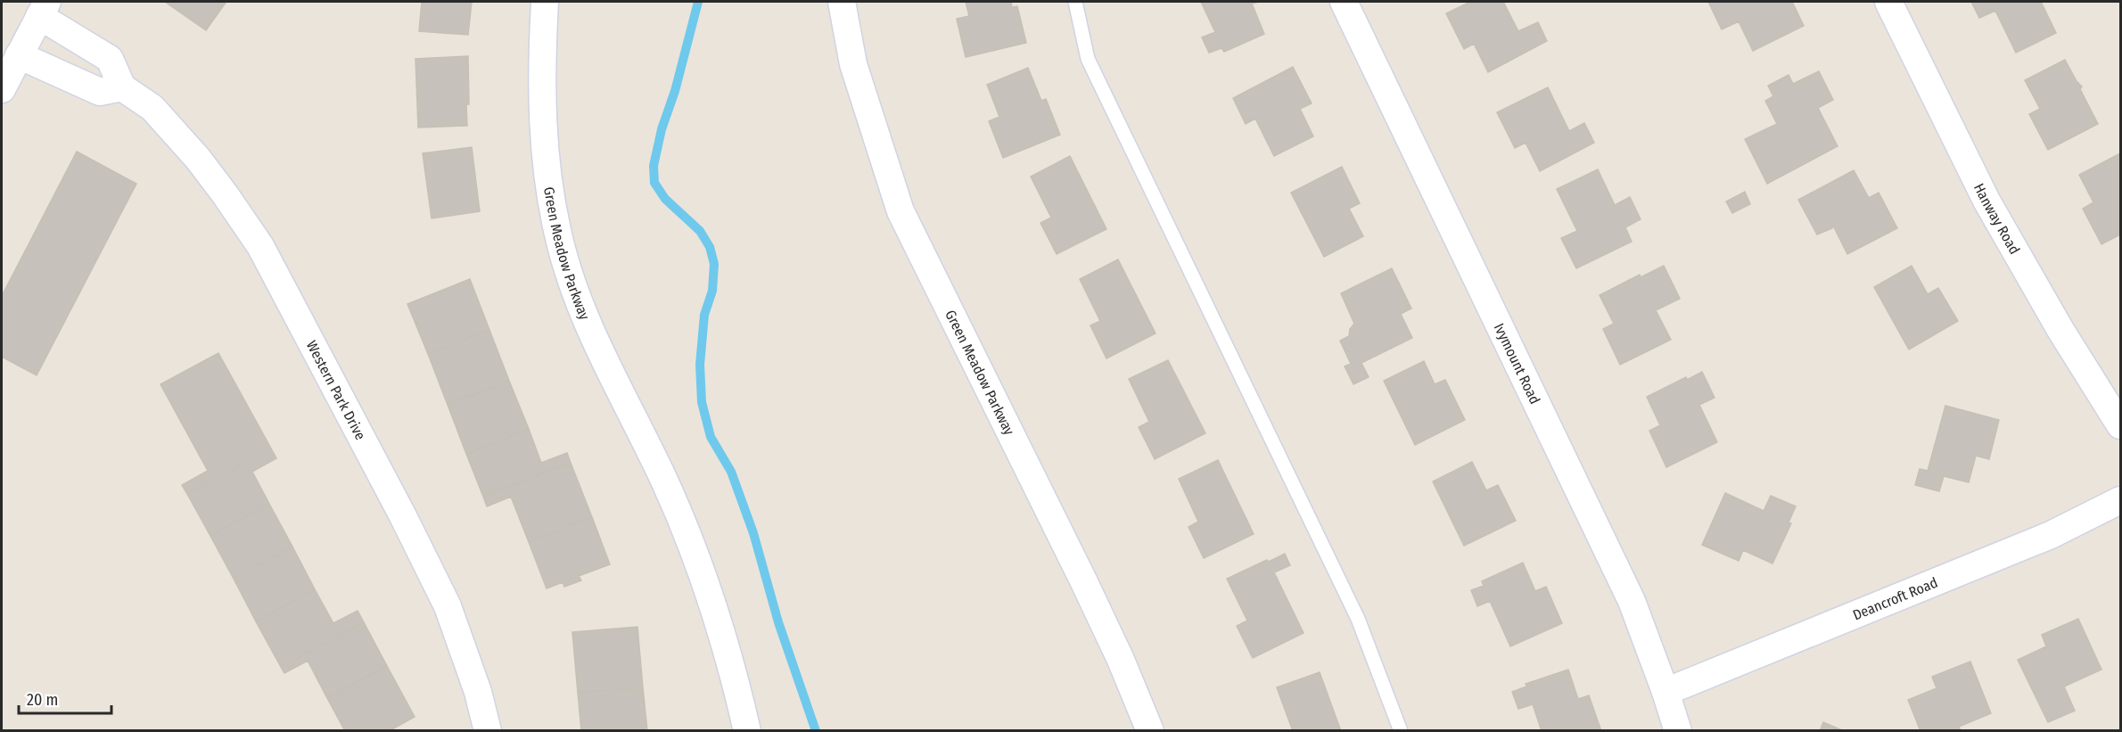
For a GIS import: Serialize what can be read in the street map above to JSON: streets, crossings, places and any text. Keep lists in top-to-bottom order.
{
  "streets": {
    "street": [
      "Hanway Road",
      "Green Meadow Parkway",
      "Ivymount Road",
      "Western Park Drive",
      "Deancroft Road"
    ]
  },
  "crossings": [
    ["Ivymount Road", "Deancroft Road"]
  ],
  "scale_bar": "20 m"
}
